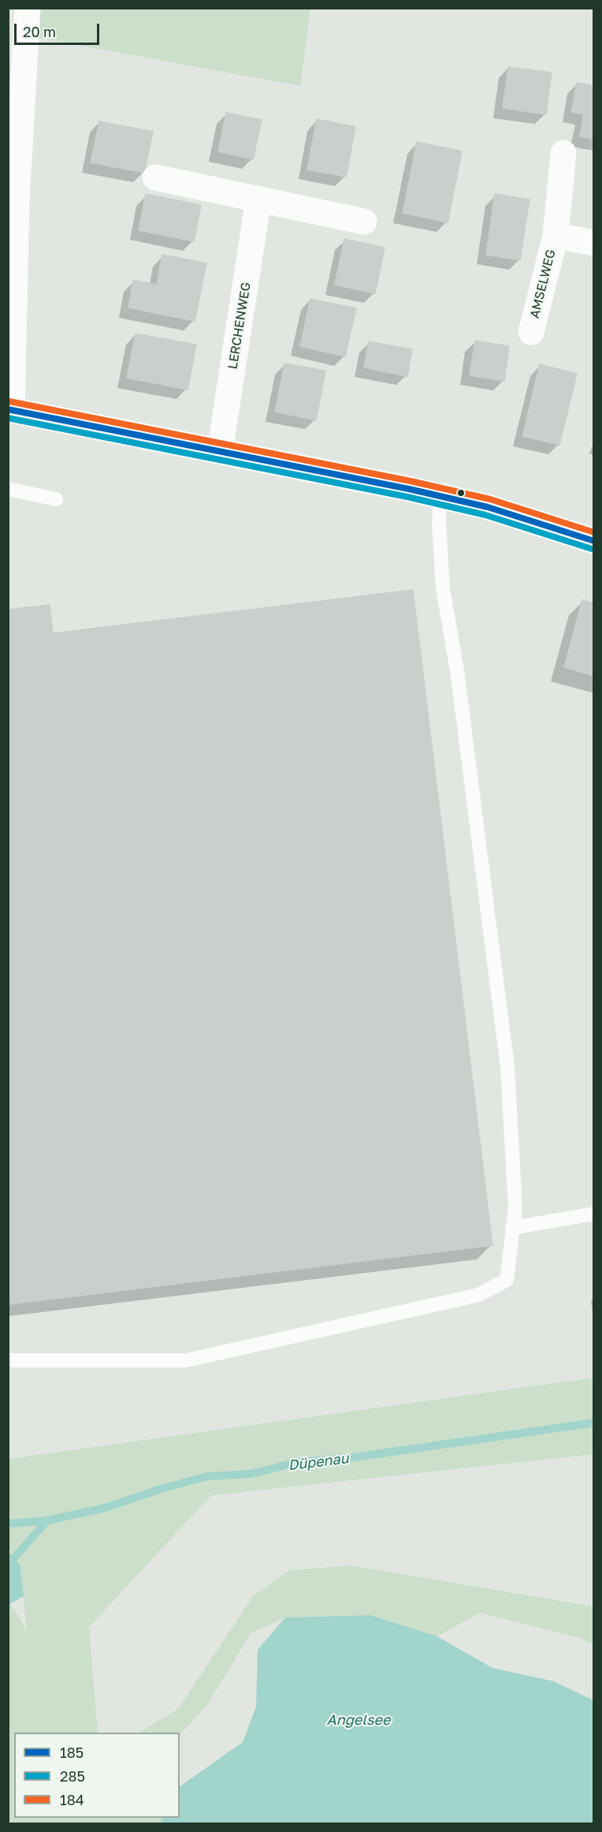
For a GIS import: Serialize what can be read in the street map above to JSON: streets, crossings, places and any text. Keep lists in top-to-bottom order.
{
  "streets": {
    "street": ["AMSELWEG", "LERCHENWEG"]
  },
  "water": ["Düpenau", "Angelsee"],
  "lines": ["transit line 184", "transit line 185", "transit line 285"],
  "legend": ["185", "285", "184"],
  "scale_bar": "20 m"
}
